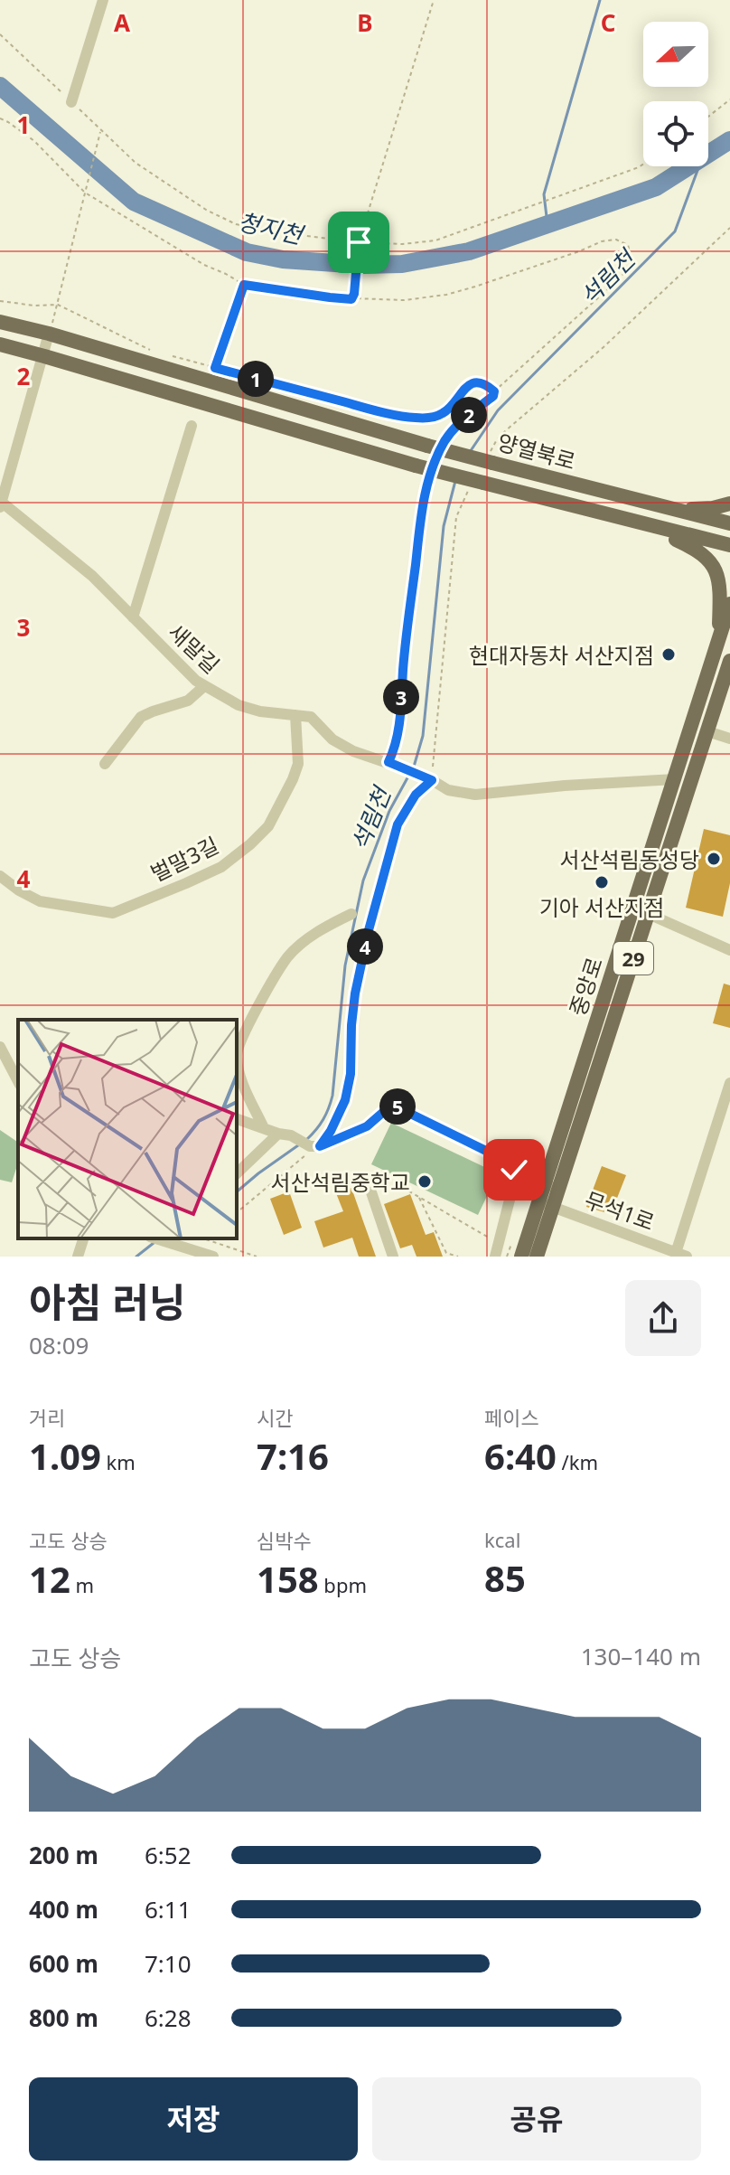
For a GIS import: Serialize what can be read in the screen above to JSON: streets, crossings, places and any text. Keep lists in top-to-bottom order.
{
  "streets": {
    "main road": ["양열북로", "29", "중앙로"],
    "street": ["새말길", "벌말3길", "무석1로"]
  },
  "crossings": [
    ["새말길", "벌말3길"],
    ["중앙로", "무석1로"]
  ],
  "water": ["청지천", "석림천"],
  "places": [
    "현대자동차 서산지점",
    "서산석림동성당",
    "기아 서산지점",
    "서산석림중학교"
  ],
  "north": "left",
  "page": {
    "pins": [
      "1",
      "2",
      "3",
      "4",
      "5"
    ],
    "heading": ["아침 러닝", "08:09"],
    "stats": [
      ["거리", "1.09 km"],
      ["시간", "7:16"],
      ["페이스", "6:40 /km"],
      ["고도 상승", "12 m"],
      ["심박수", "158 bpm"],
      ["kcal", "85"]
    ],
    "chart": ["고도 상승", "130–140 m"],
    "list": [
      {
        "name": "200 m",
        "note": "6:52"
      },
      {
        "name": "400 m",
        "note": "6:11"
      },
      {
        "name": "600 m",
        "note": "7:10"
      },
      {
        "name": "800 m",
        "note": "6:28"
      }
    ],
    "buttons": ["저장", "공유"]
  },
  "grid": {
    "columns": ["A", "B", "C"],
    "rows": [
      "1",
      "2",
      "3",
      "4"
    ]
  }
}
